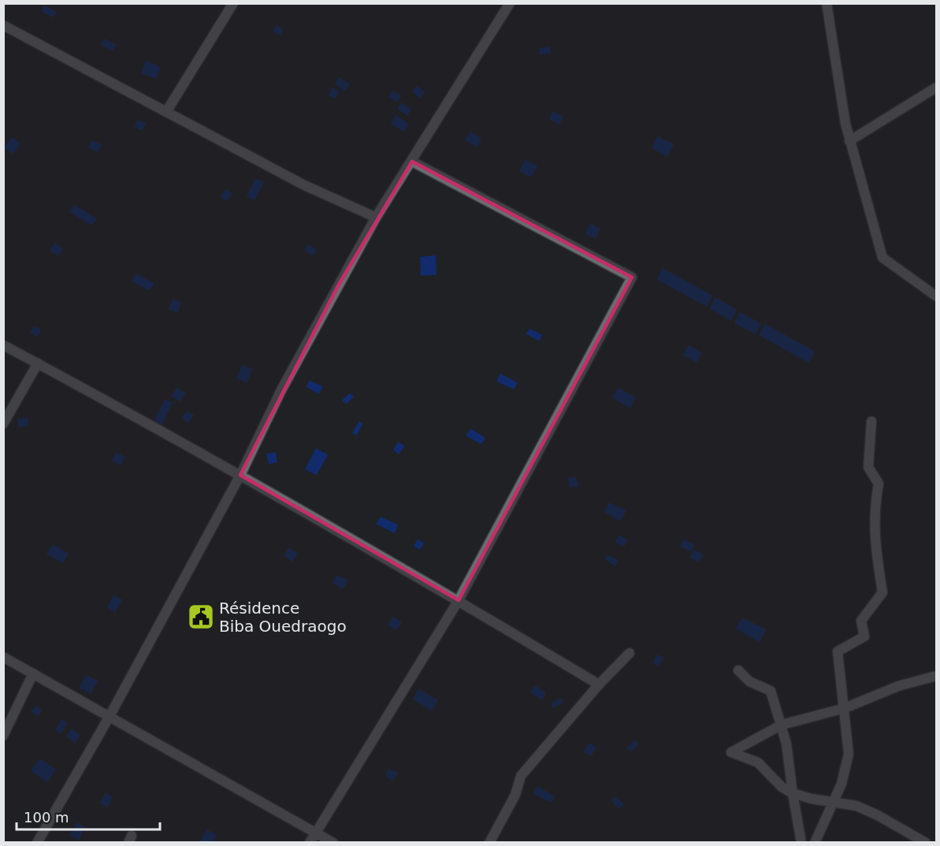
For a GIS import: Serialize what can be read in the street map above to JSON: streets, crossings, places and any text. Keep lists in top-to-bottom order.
{
  "places": {
    "public building": ["Résidence Biba Ouedraogo"]
  },
  "scale_bar": "100 m"
}
